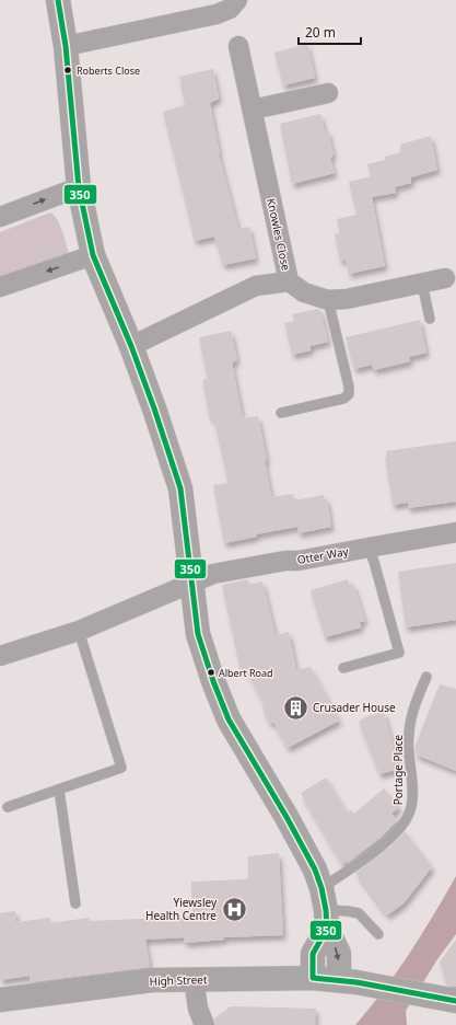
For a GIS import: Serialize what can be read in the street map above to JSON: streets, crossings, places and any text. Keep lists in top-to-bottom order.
{
  "streets": {
    "street": ["Knowles Close", "Otter Way", "High Street"],
    "lane": ["Portage Place"]
  },
  "places": {
    "other": ["Roberts Close", "Albert Road"],
    "building": ["Crusader House"],
    "hospital": ["Yiewsley Health Centre"]
  },
  "lines": ["transit line 350"],
  "scale_bar": "20 m"
}
